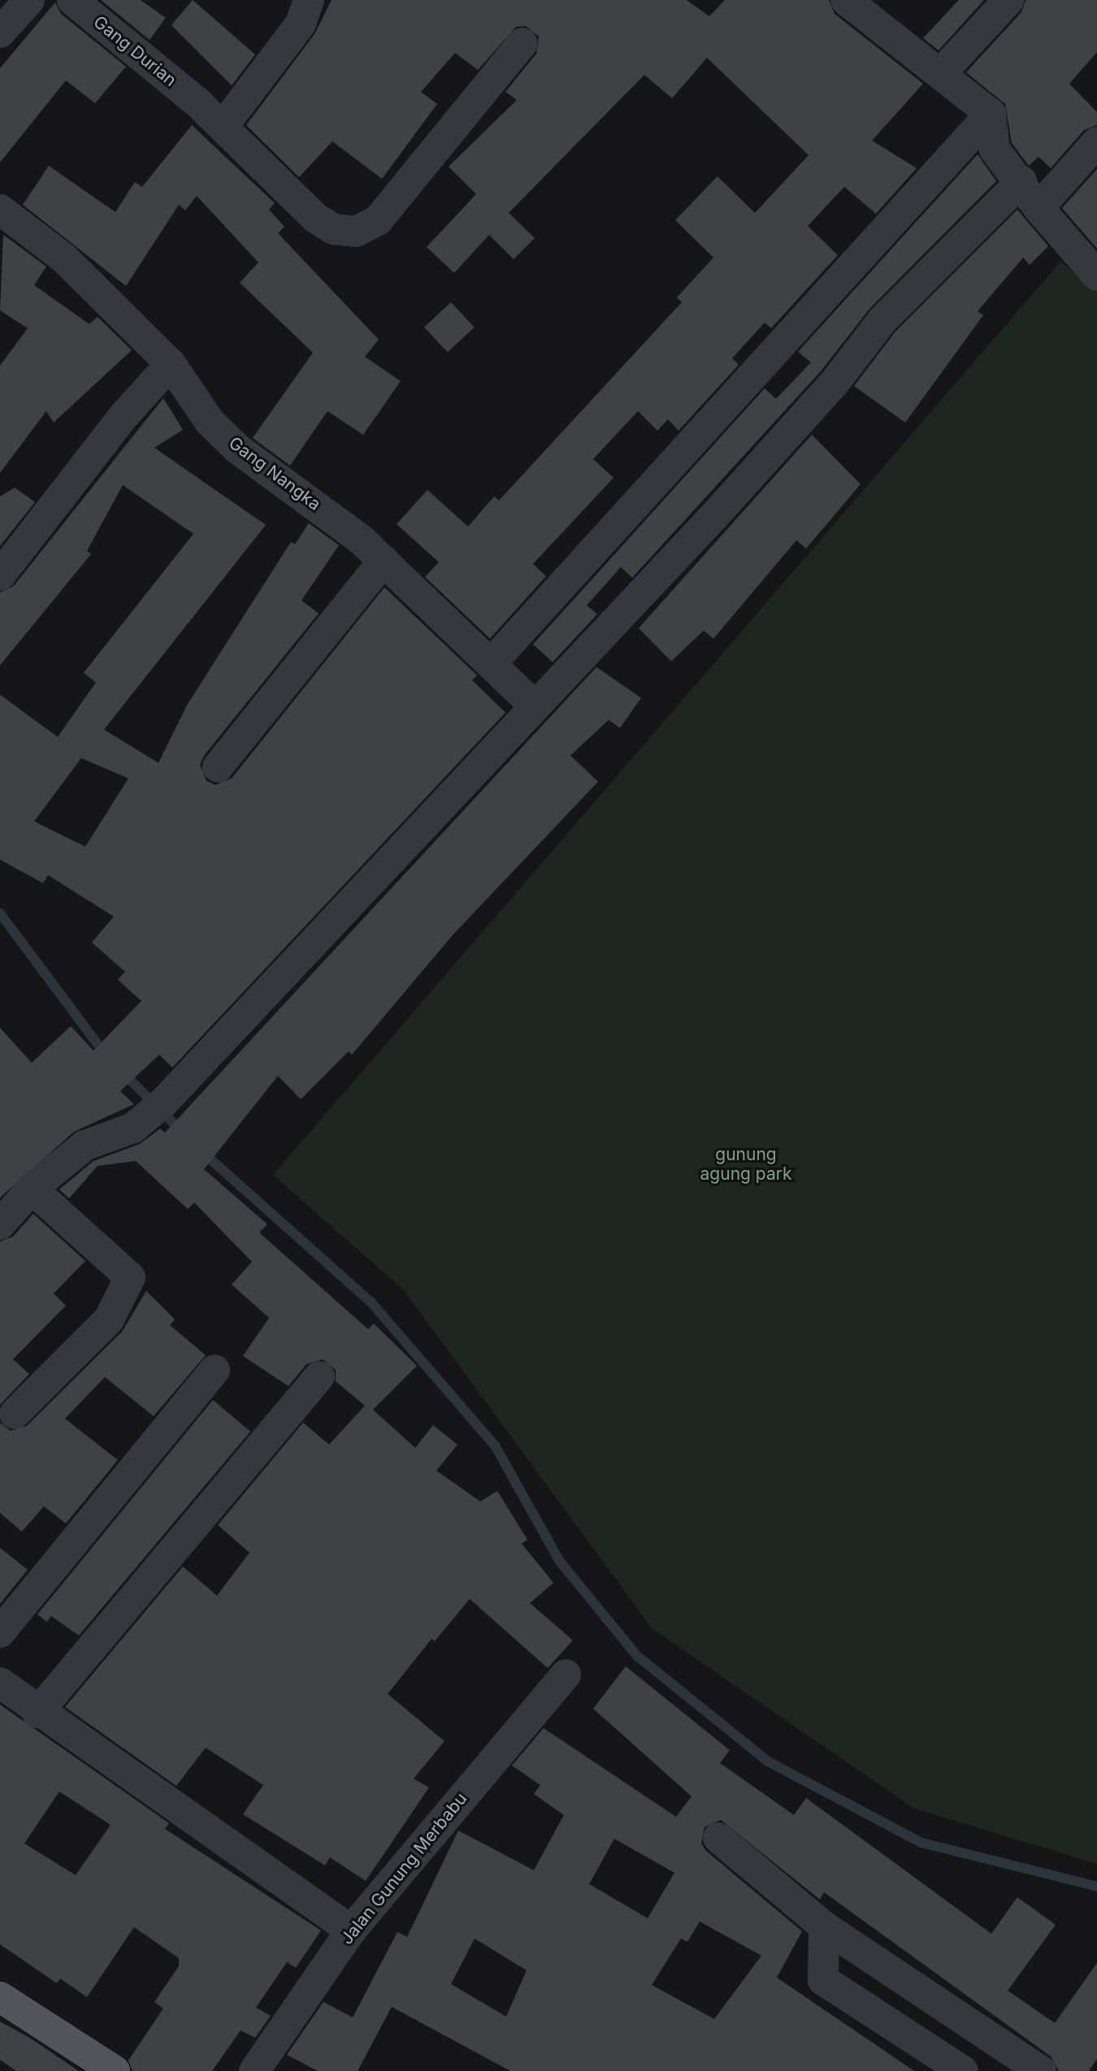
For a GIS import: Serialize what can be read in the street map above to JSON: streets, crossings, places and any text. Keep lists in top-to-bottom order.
{
  "streets": {
    "street": ["Gang Durian", "Gang Nangka", "Jalan Gunung Merbabu"]
  },
  "parks": ["gunung agung park"]
}
